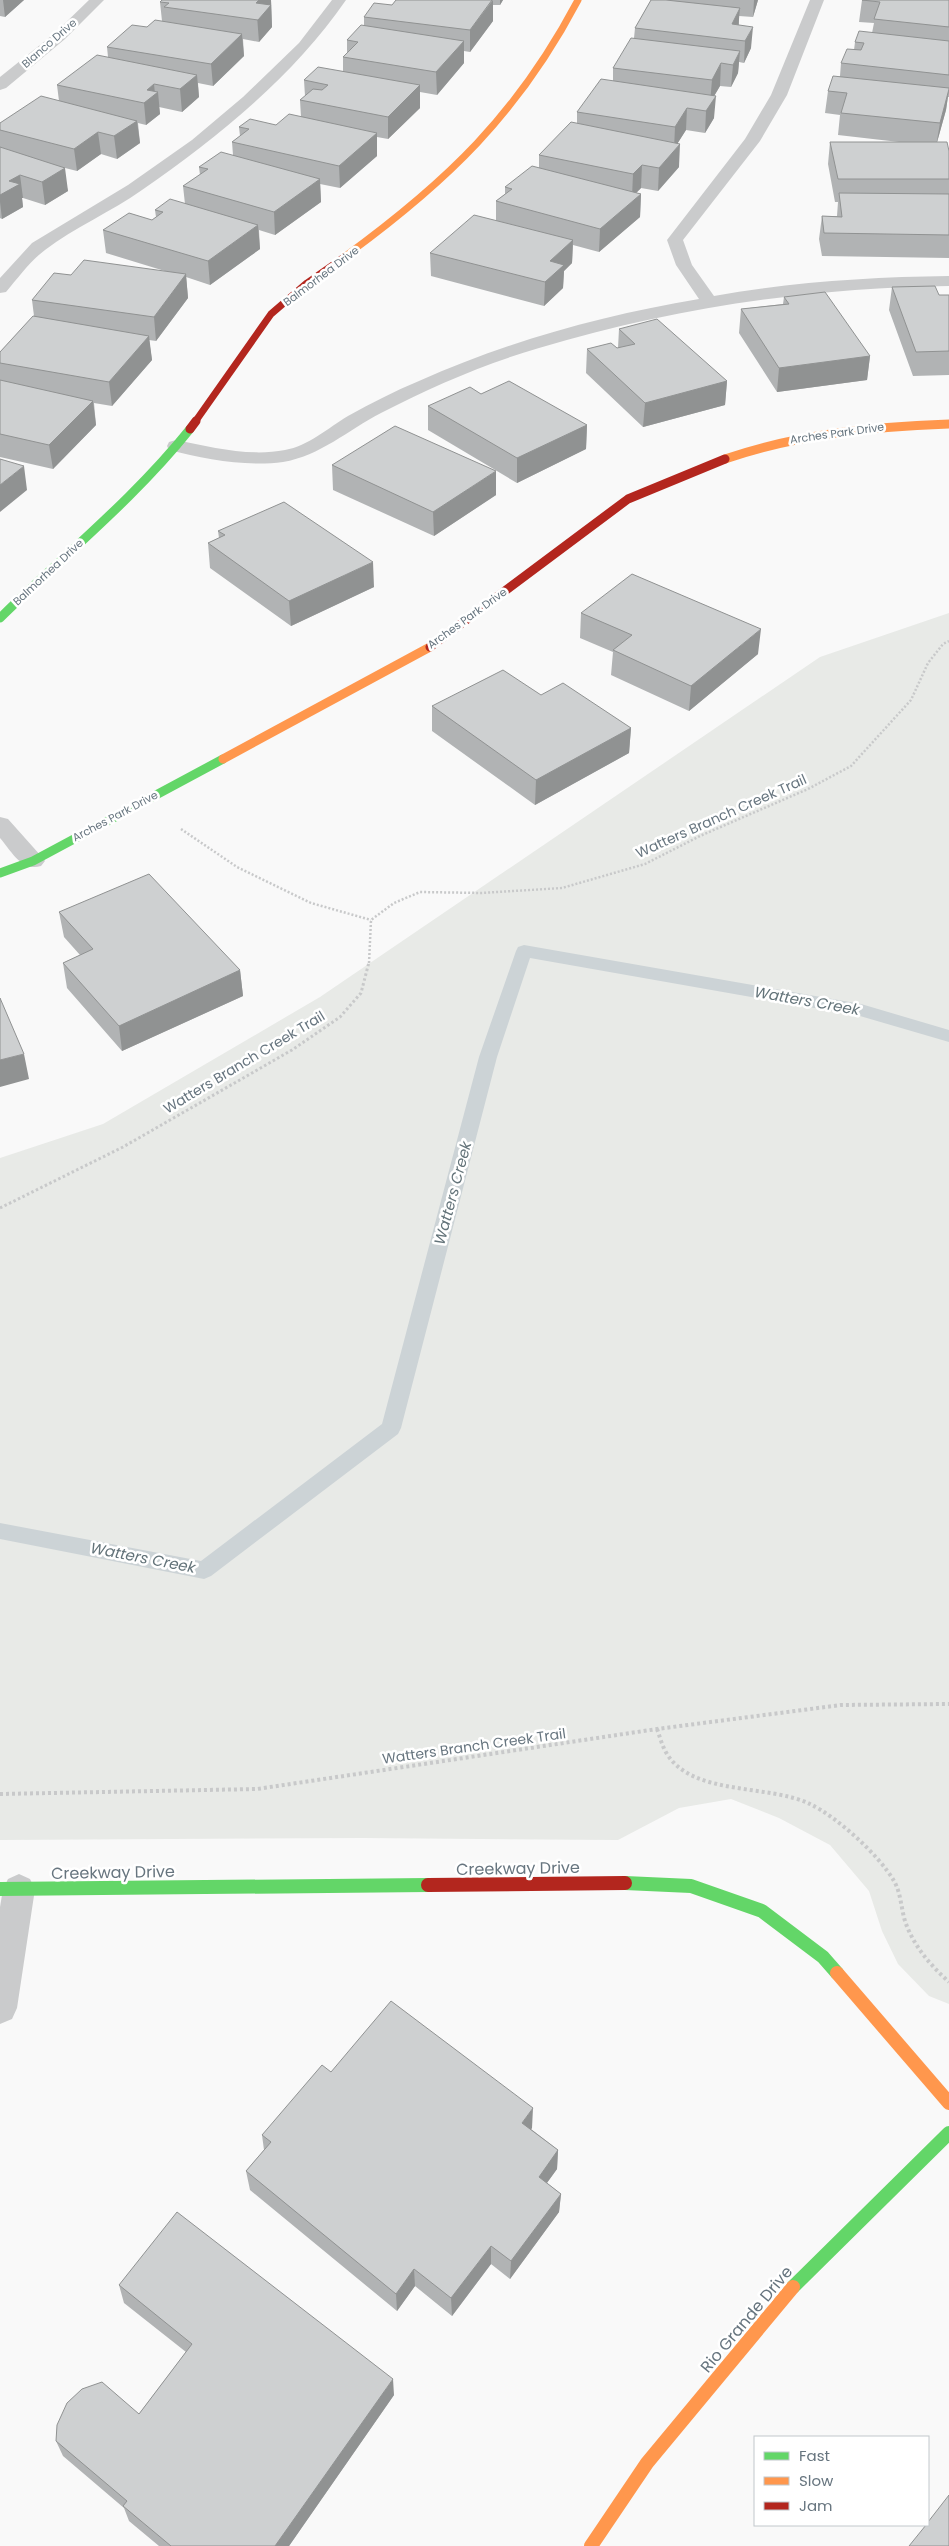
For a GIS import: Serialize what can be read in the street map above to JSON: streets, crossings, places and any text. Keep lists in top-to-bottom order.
{
  "streets": {
    "street": [
      "Blanco Drive",
      "Balmorhea Drive",
      "Arches Park Drive",
      "Creekway Drive",
      "Rio Grande Drive"
    ],
    "path": ["Watters Branch Creek Trail"]
  },
  "water": ["Watters Creek"],
  "legend": ["Fast", "Slow", "Jam"]
}
